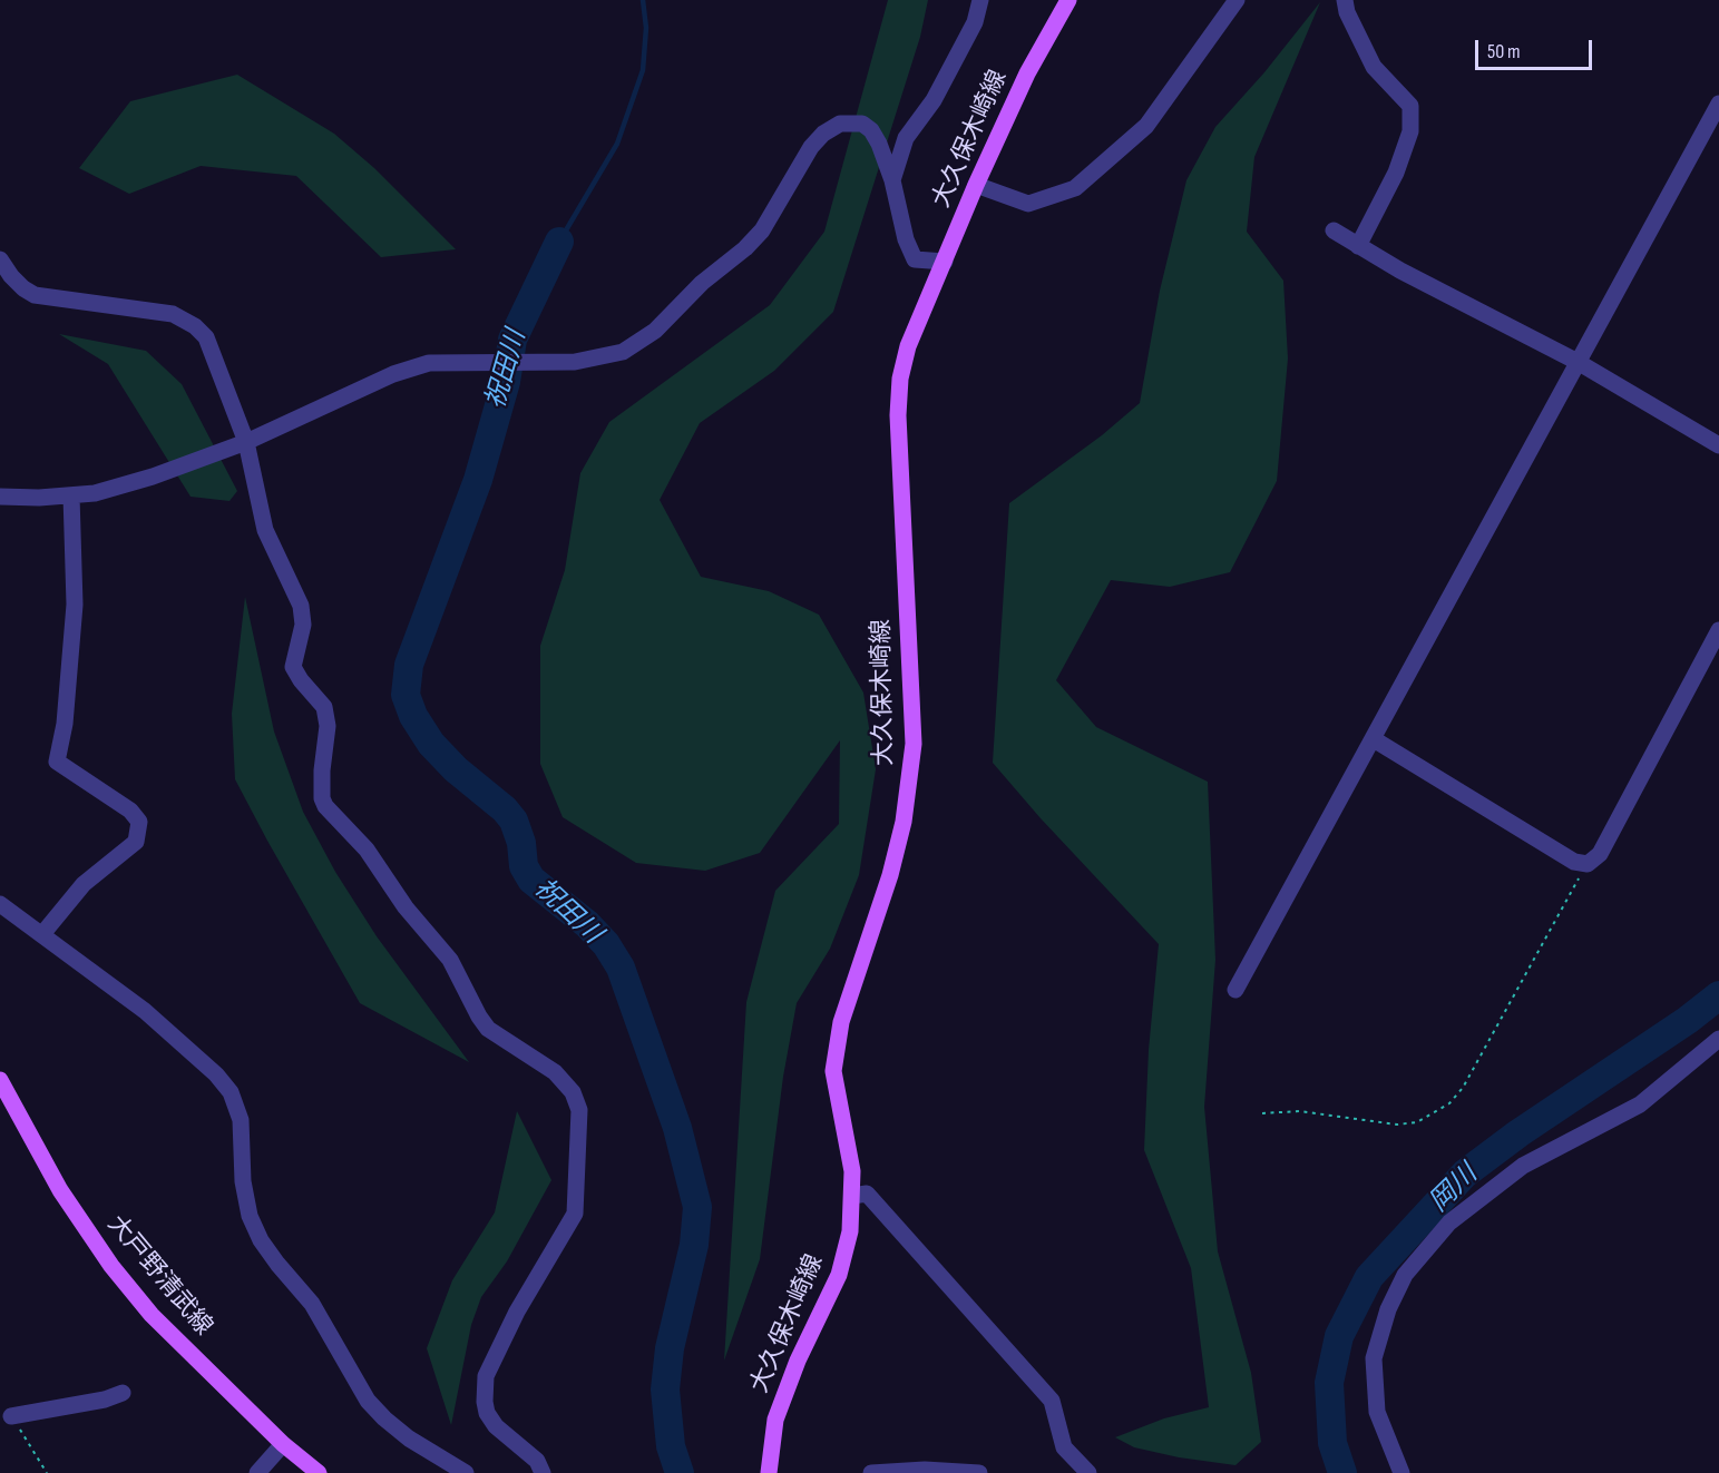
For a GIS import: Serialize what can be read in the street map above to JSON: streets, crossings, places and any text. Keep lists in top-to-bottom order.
{
  "streets": {
    "main road": ["大久保木崎線", "大戸野清武線"]
  },
  "water": ["祝田川", "岡川"],
  "scale_bar": "50 m"
}
